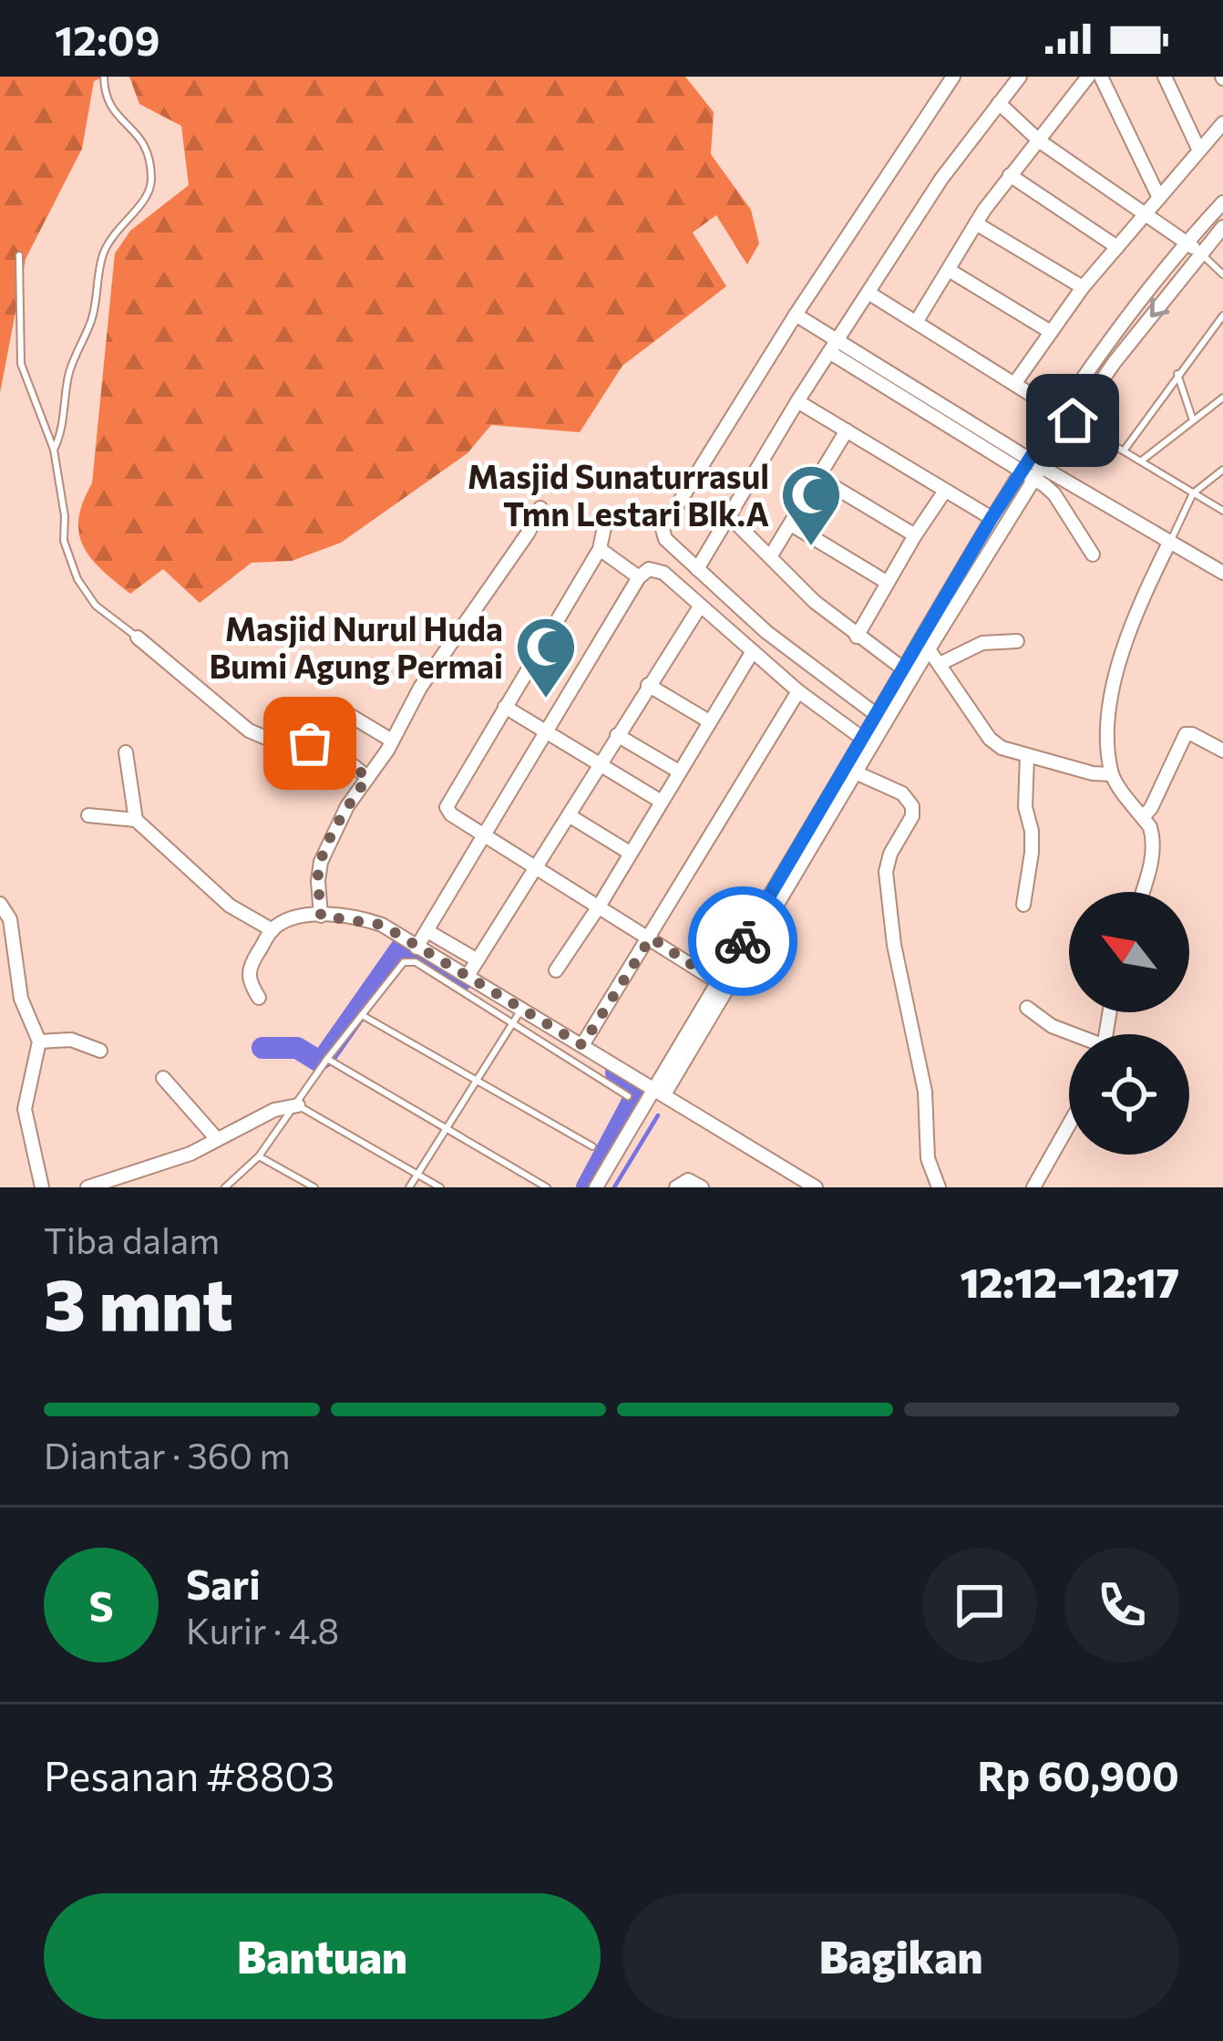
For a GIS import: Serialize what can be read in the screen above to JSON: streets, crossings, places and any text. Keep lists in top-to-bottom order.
{
  "places": {
    "mosque": ["Masjid Sunaturrasul Tmn Lestari Blk.A", "Masjid Nurul Huda Bumi Agung Permai"]
  },
  "north": "top left",
  "page": {
    "status": "12:09",
    "heading": ["3 mnt", "Tiba dalam", "12:12–12:17"],
    "panel": [
      "Sari",
      "Kurir · 4.8",
      "Pesanan #8803",
      "Rp 60,900"
    ],
    "bar": "Diantar · 360 m",
    "round": "S",
    "buttons": ["Bantuan", "Bagikan"]
  }
}
